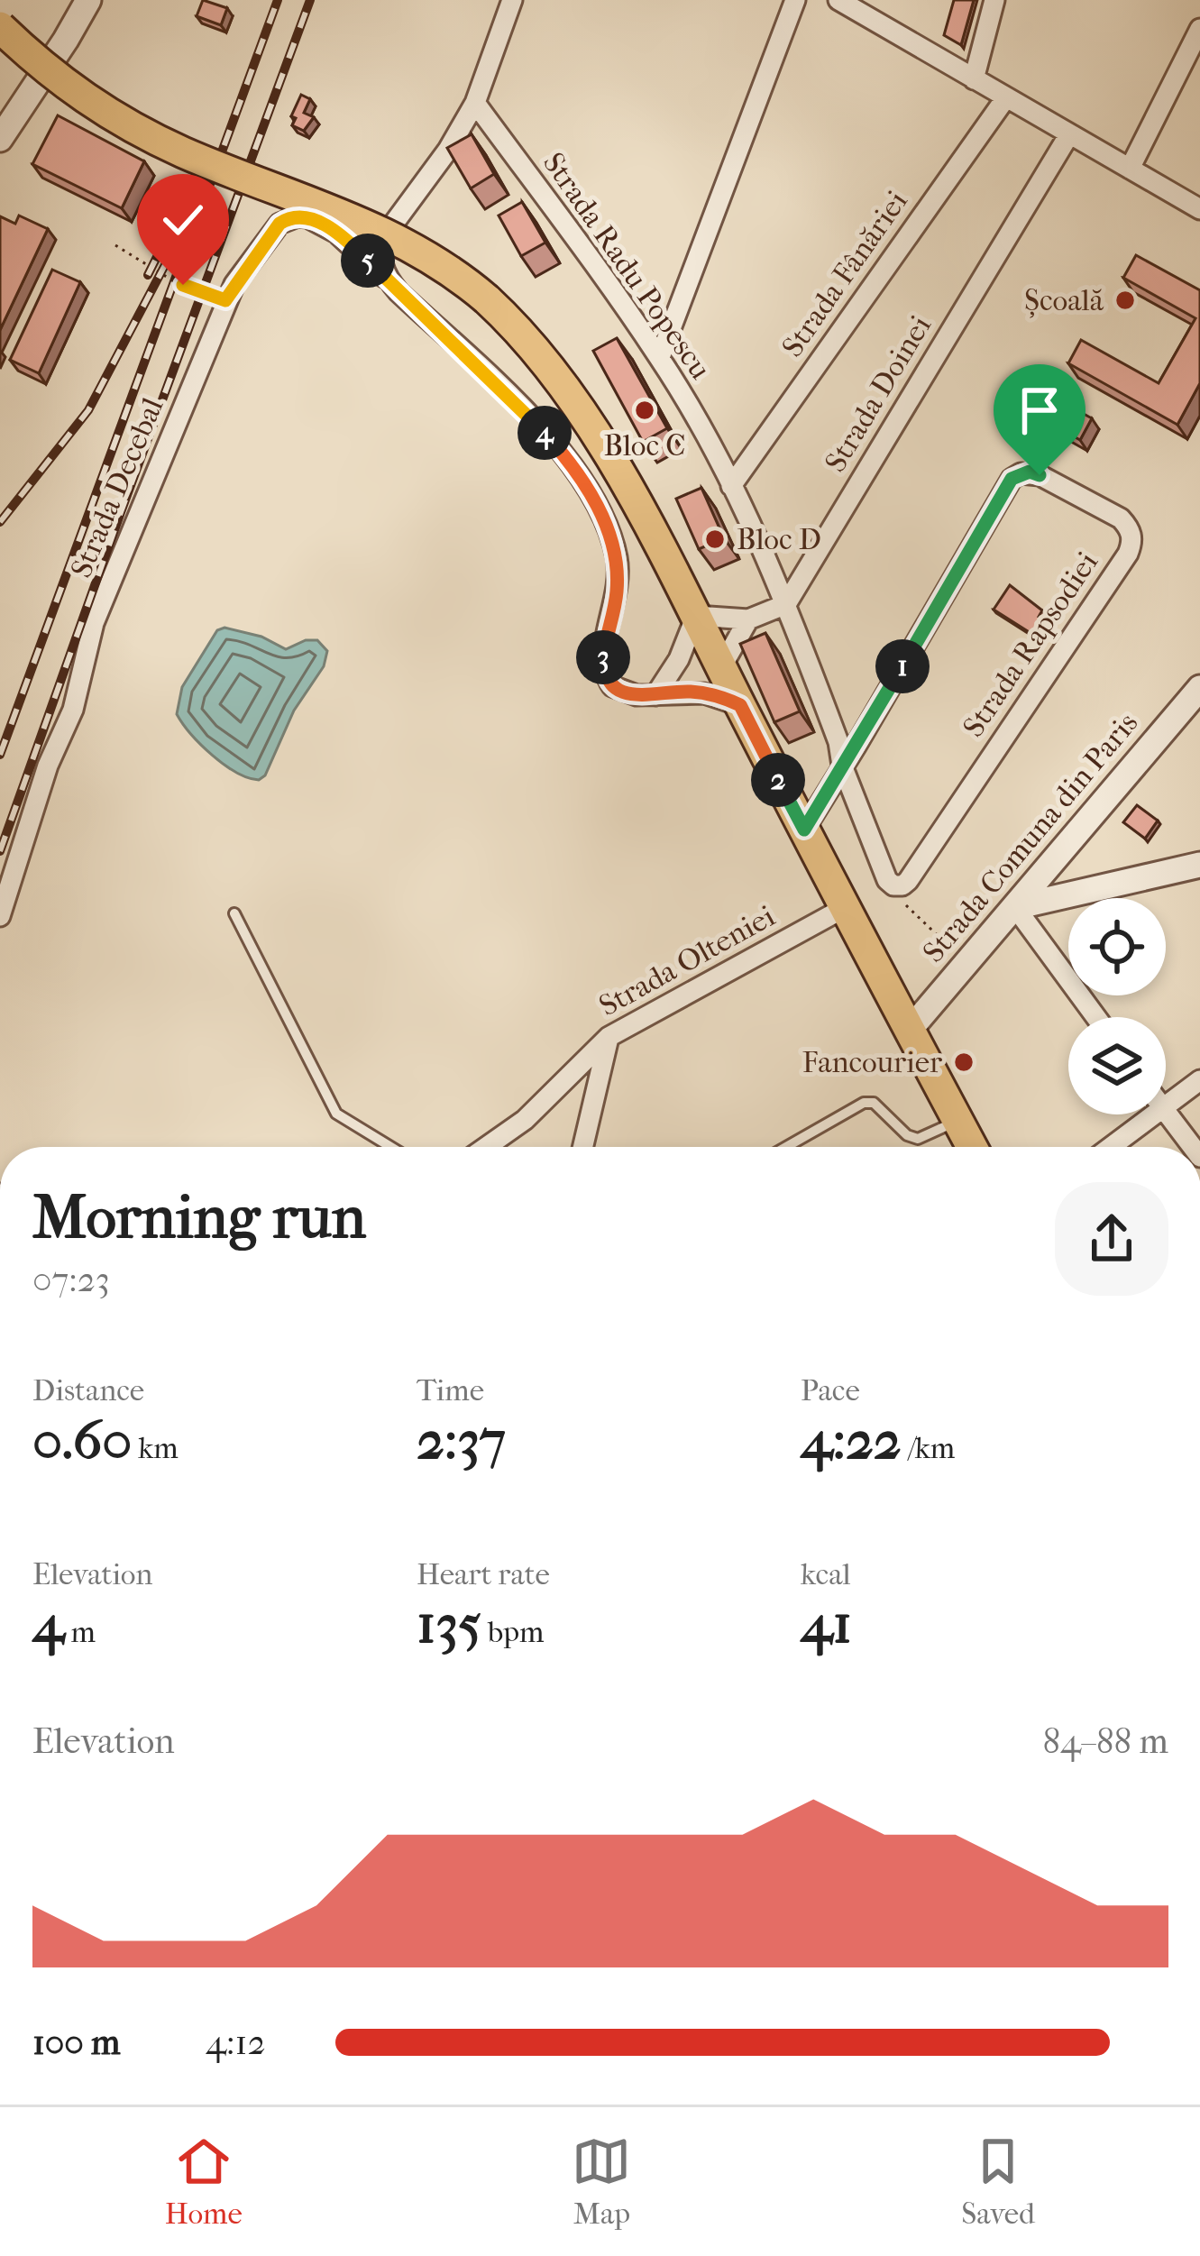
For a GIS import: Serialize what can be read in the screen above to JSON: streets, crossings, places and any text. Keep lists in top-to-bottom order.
{
  "streets": {
    "street": [
      "Strada Radu Popescu",
      "Strada Fânăriei",
      "Strada Doinei",
      "Strada Decebal",
      "Strada Rapsodiei",
      "Strada Comuna din Paris",
      "Strada Olteniei"
    ]
  },
  "crossings": [
    ["Strada Radu Popescu", "Strada Fânăriei"],
    ["Strada Radu Popescu", "Strada Doinei"],
    ["Strada Radu Popescu", "Strada Rapsodiei"]
  ],
  "places": [
    "Școală",
    "Bloc C",
    "Bloc D",
    "Fancourier"
  ],
  "page": {
    "pins": [
      "5",
      "4",
      "3",
      "1",
      "2"
    ],
    "heading": ["Morning run", "07:23"],
    "stats": [
      ["Distance", "0.60 km"],
      ["Time", "2:37"],
      ["Pace", "4:22 /km"],
      ["Elevation", "4 m"],
      ["Heart rate", "135 bpm"],
      ["kcal", "41"]
    ],
    "chart": ["Elevation", "84–88 m"],
    "list": [
      {
        "name": "100 m",
        "note": "4:12"
      }
    ],
    "tabs": ["Home", "Map", "Saved"]
  }
}
